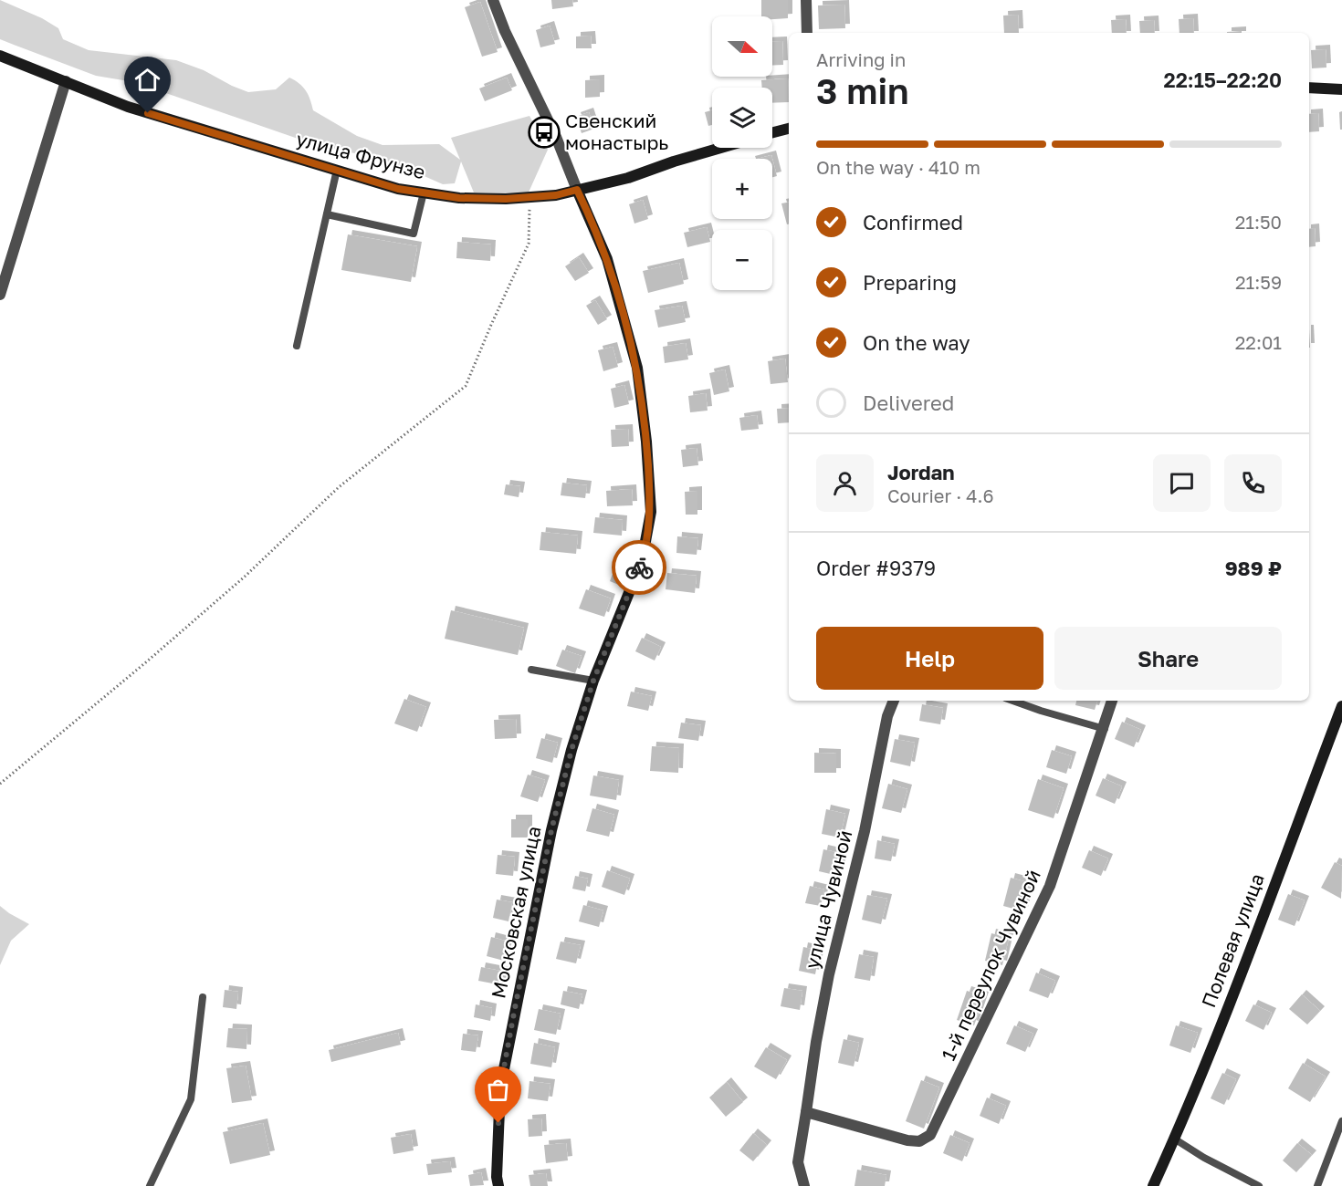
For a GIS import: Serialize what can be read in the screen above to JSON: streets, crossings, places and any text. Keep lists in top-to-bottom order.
{
  "streets": {
    "street": [
      "улица Фрунзе",
      "улица Чувиной",
      "Московская улица",
      "Полевая улица",
      "1-й переулок Чувиной"
    ]
  },
  "crossings": [
    ["улица Фрунзе", "Московская улица"],
    ["улица Чувиной", "1-й переулок Чувиной"]
  ],
  "places": {
    "bus stop": ["Свенский монастырь"]
  },
  "north": "right",
  "page": {
    "map_buttons": ["+", "−"],
    "heading": ["3 min", "Arriving in", "22:15–22:20"],
    "panel": [
      "Jordan",
      "Courier · 4.6",
      "Order #9379",
      "989 ₽"
    ],
    "bar": "On the way · 410 m",
    "list": [
      ["Confirmed", "21:50"],
      ["Preparing", "21:59"],
      ["On the way", "22:01"],
      "Delivered"
    ],
    "buttons": ["Help", "Share"]
  }
}
